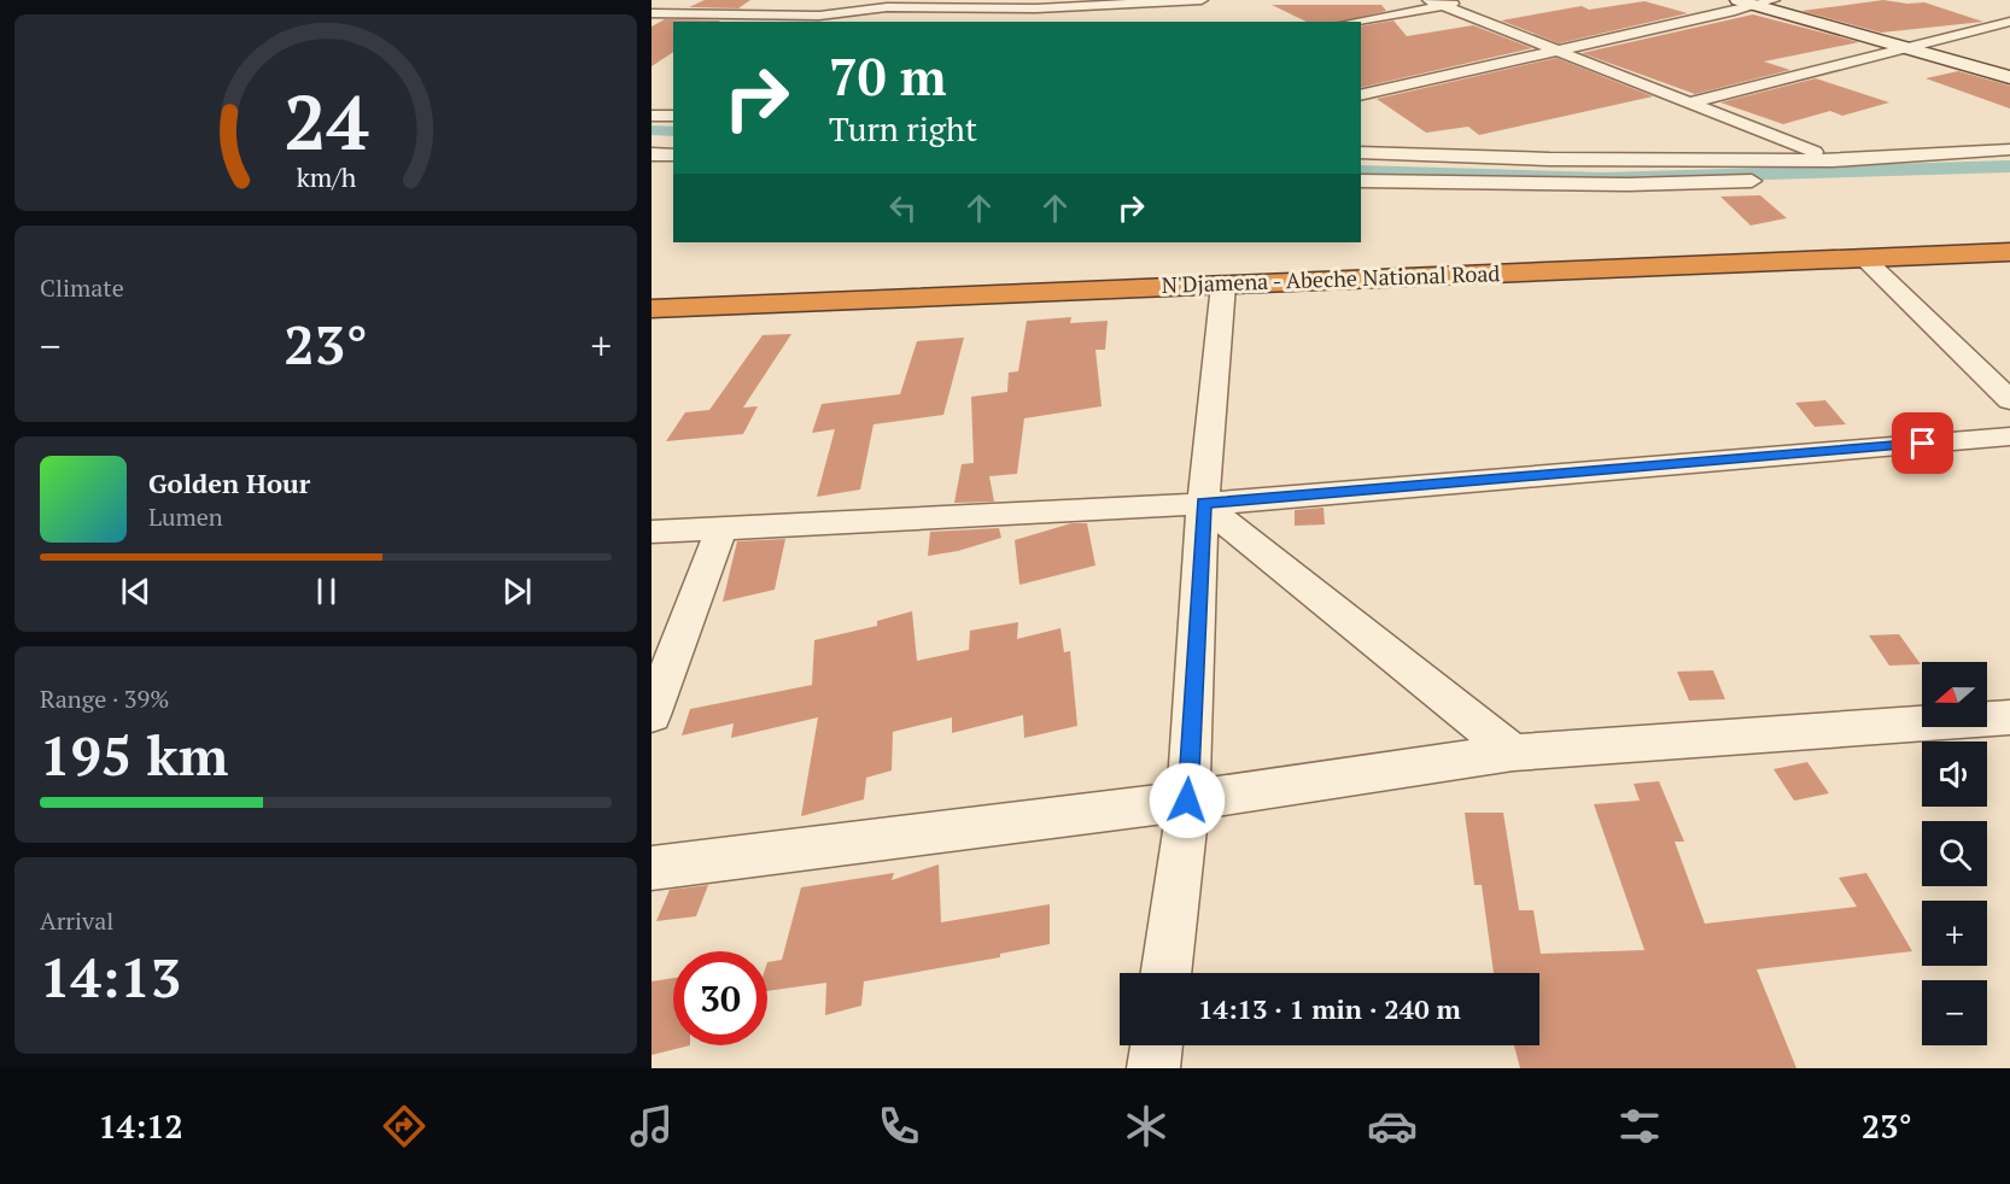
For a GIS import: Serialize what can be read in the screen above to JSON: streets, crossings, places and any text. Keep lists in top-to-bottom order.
{
  "streets": {
    "highway": ["N'Djamena - Abeche National Road"]
  },
  "north": "left",
  "page": {
    "turn": ["70 m", "Turn right"],
    "tile": [
      "Climate",
      ["Range · 39%", "195 km"],
      ["Arrival", "14:13"]
    ],
    "heat": ["−", "23°", "+"],
    "song": ["Golden Hour", "Lumen"],
    "map_buttons": ["+", "−"],
    "limit": "30",
    "trip": "14:13 · 1 min · 240 m",
    "tabs": ["14:12", "23°"],
    "gauge": ["24", "km/h"]
  }
}
